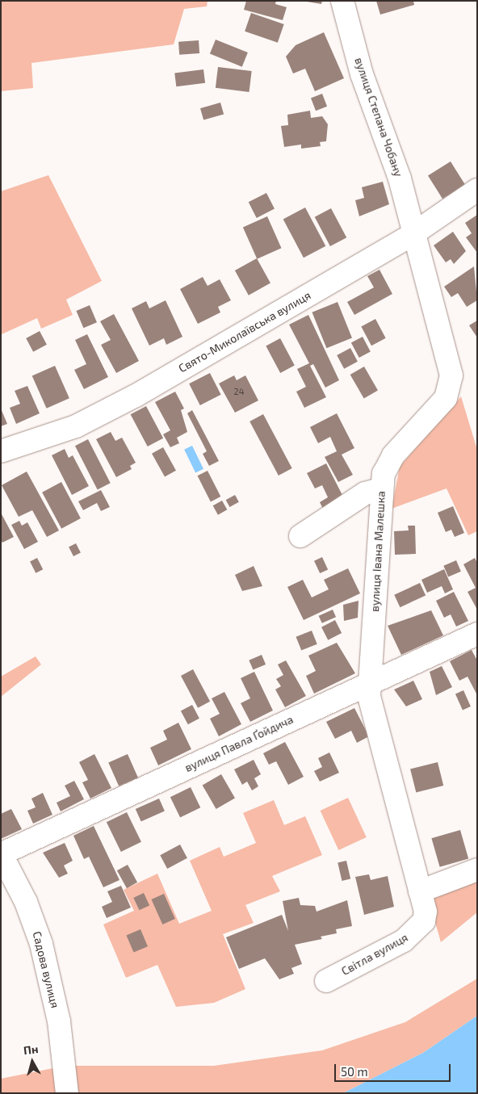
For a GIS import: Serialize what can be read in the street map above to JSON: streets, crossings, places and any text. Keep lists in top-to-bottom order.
{
  "streets": {
    "street": [
      "вулиця Степана Чобану",
      "Свято-Миколаївська вулиця",
      "вулиця Івана Малешка",
      "вулиця Павла Ґойдича",
      "Світла вулиця",
      "Садова вулиця"
    ]
  },
  "crossings": [
    ["вулиця Степана Чобану", "Свято-Миколаївська вулиця"],
    ["вулиця Степана Чобану", "вулиця Івана Малешка"],
    ["Свято-Миколаївська вулиця", "вулиця Івана Малешка"],
    ["вулиця Івана Малешка", "вулиця Павла Ґойдича"],
    ["вулиця Івана Малешка", "Світла вулиця"],
    ["вулиця Павла Ґойдича", "Садова вулиця"]
  ],
  "house_numbers": ["24"],
  "scale_bar": "50 m",
  "north": "top"
}
